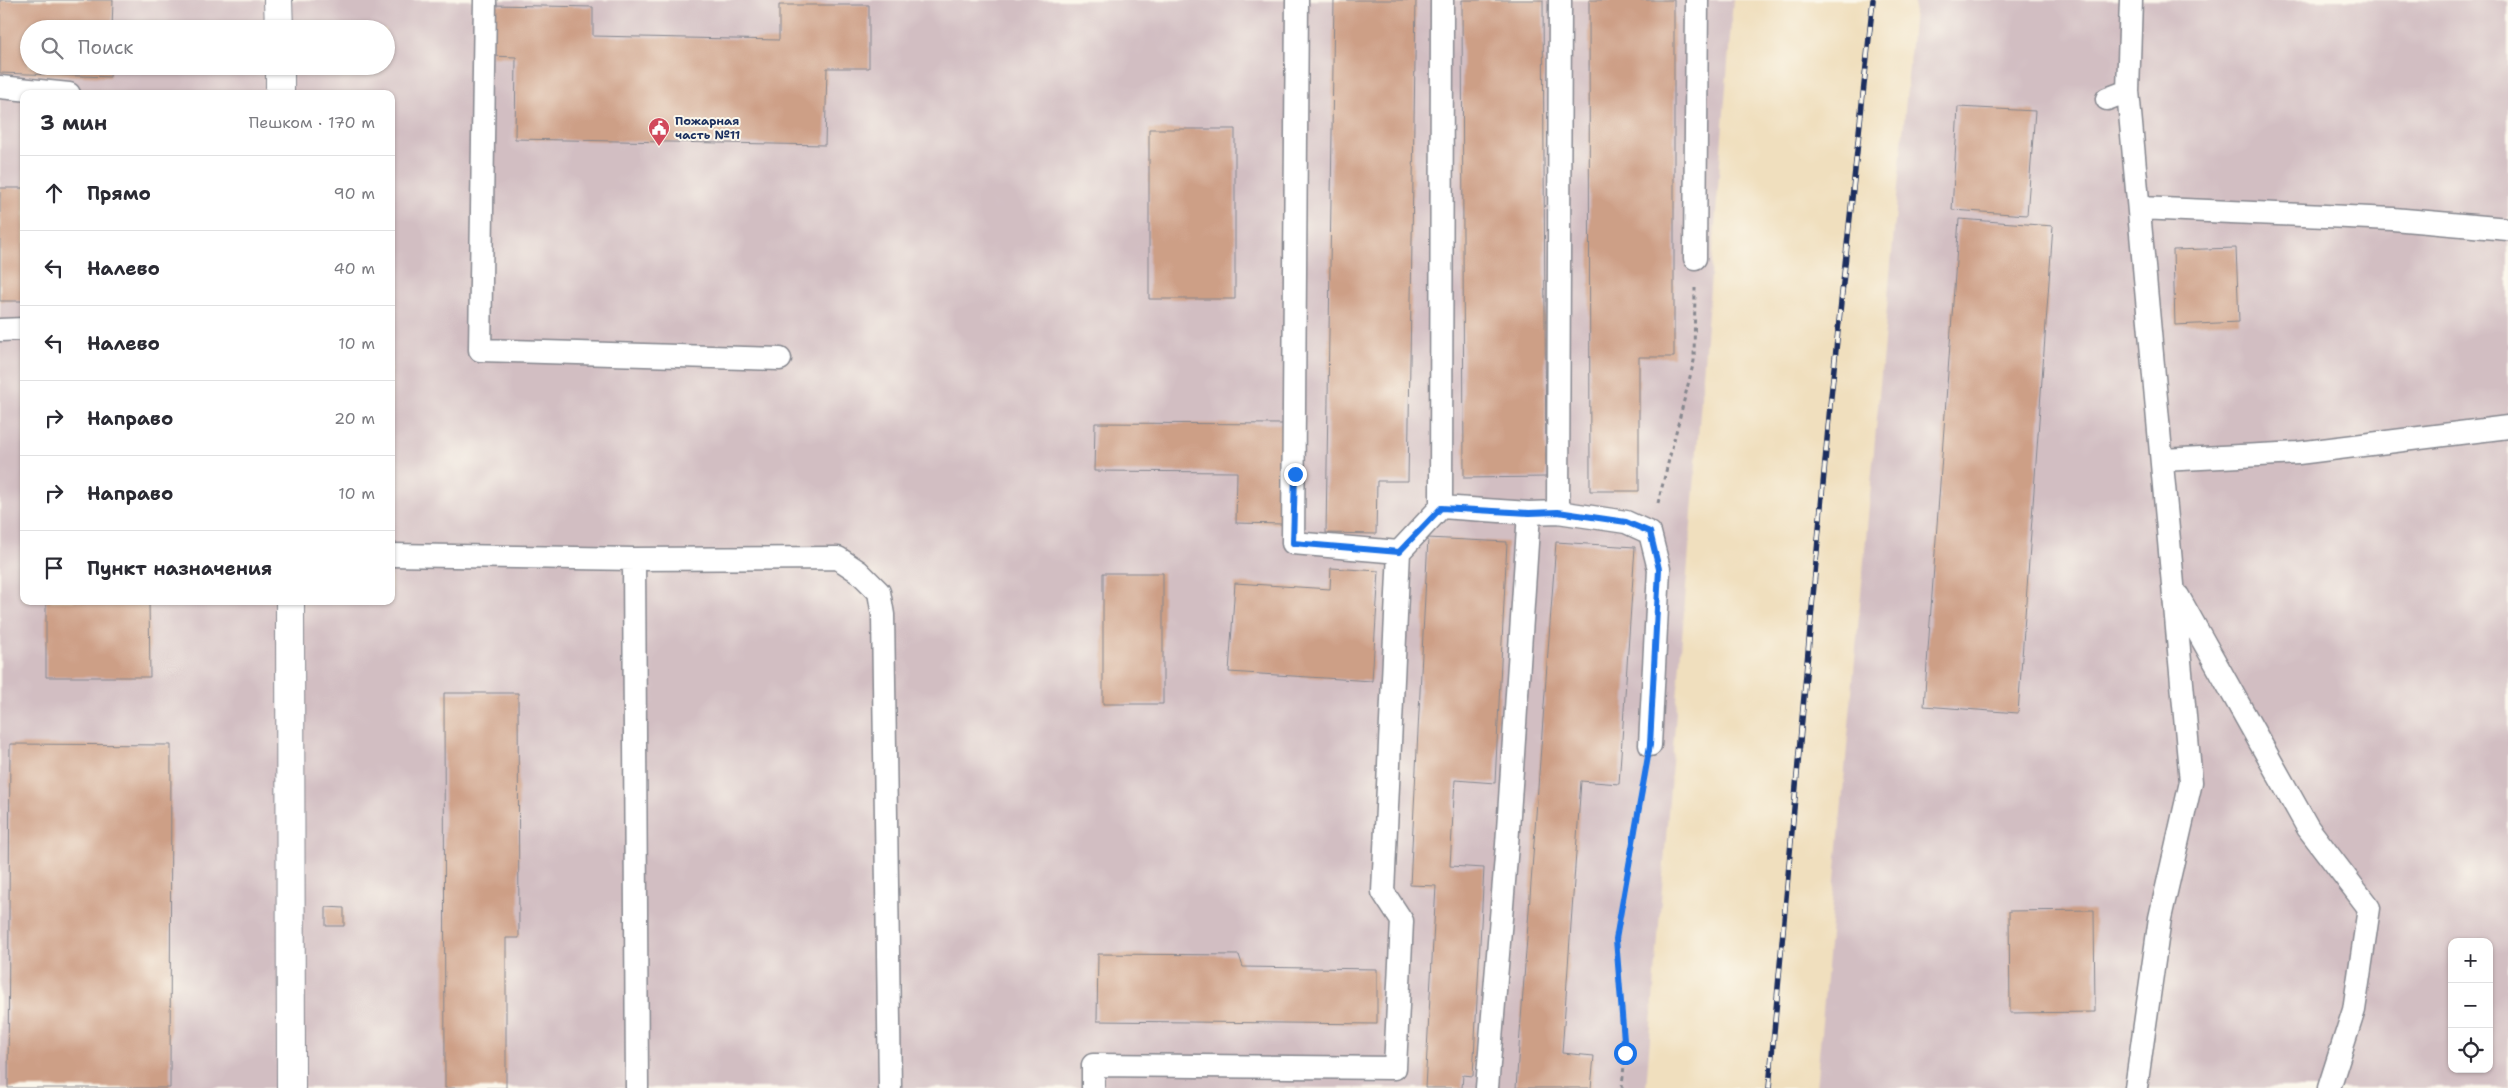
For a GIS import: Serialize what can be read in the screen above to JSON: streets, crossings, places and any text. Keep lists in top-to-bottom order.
{
  "places": {
    "public building": ["Пожарная часть №11"]
  },
  "page": {
    "search": "Поиск",
    "heading": ["3 мин", "Пешком · 170 m"],
    "list": [
      ["Прямо", "90 m"],
      ["Налево", "40 m"],
      ["Налево", "10 m"],
      ["Направо", "20 m"],
      ["Направо", "10 m"],
      "Пункт назначения"
    ],
    "map_buttons": ["+", "−"]
  }
}
